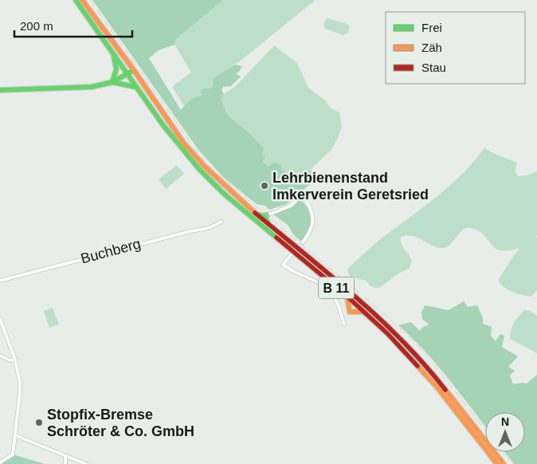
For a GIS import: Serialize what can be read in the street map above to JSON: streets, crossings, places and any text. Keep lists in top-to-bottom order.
{
  "streets": {
    "main road": ["B 11"],
    "street": ["Buchberg"]
  },
  "places": ["Lehrbienenstand Imkerverein Geretsried", "Stopfix-Bremse Schröter & Co. GmbH"],
  "legend": ["Frei", "Zäh", "Stau"],
  "scale_bar": "200 m",
  "north": "top"
}
